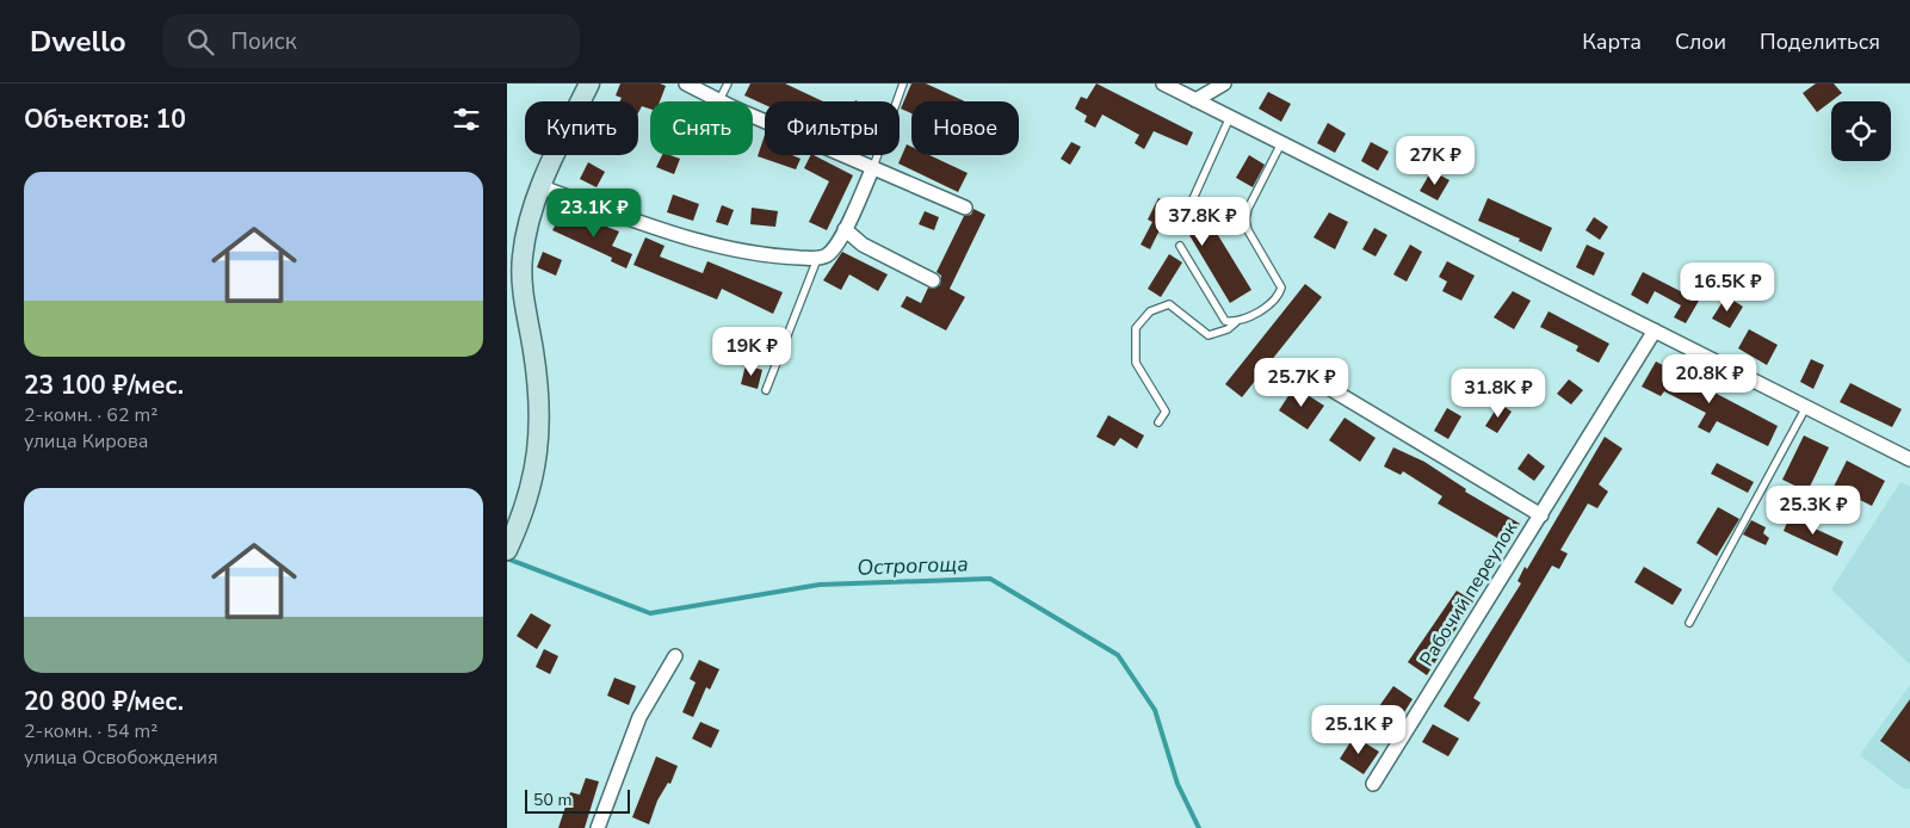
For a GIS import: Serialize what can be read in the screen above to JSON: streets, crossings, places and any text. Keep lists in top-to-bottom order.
{
  "streets": {
    "street": ["Рабочий переулок"]
  },
  "water": ["Острогоща"],
  "scale_bar": "50 m",
  "page": {
    "header": "Dwello",
    "search": "Поиск",
    "nav": ["Карта", "Слои", "Поделиться"],
    "heading": "Объектов: 10",
    "chip": [
      "Купить",
      "Снять",
      "Фильтры",
      "Новое"
    ],
    "price": [
      "27K ₽",
      "23.1K ₽",
      "37.8K ₽",
      "16.5K ₽",
      "19K ₽",
      "20.8K ₽",
      "25.7K ₽",
      "31.8K ₽",
      "25.3K ₽",
      "25.1K ₽"
    ],
    "list": [
      {
        "name": "23 100 ₽/мес.",
        "note": "2-комн. · 62 m² · улица Кирова"
      },
      {
        "name": "20 800 ₽/мес.",
        "note": "2-комн. · 54 m² · улица Освобождения"
      }
    ],
    "scale": "50 m"
  }
}
